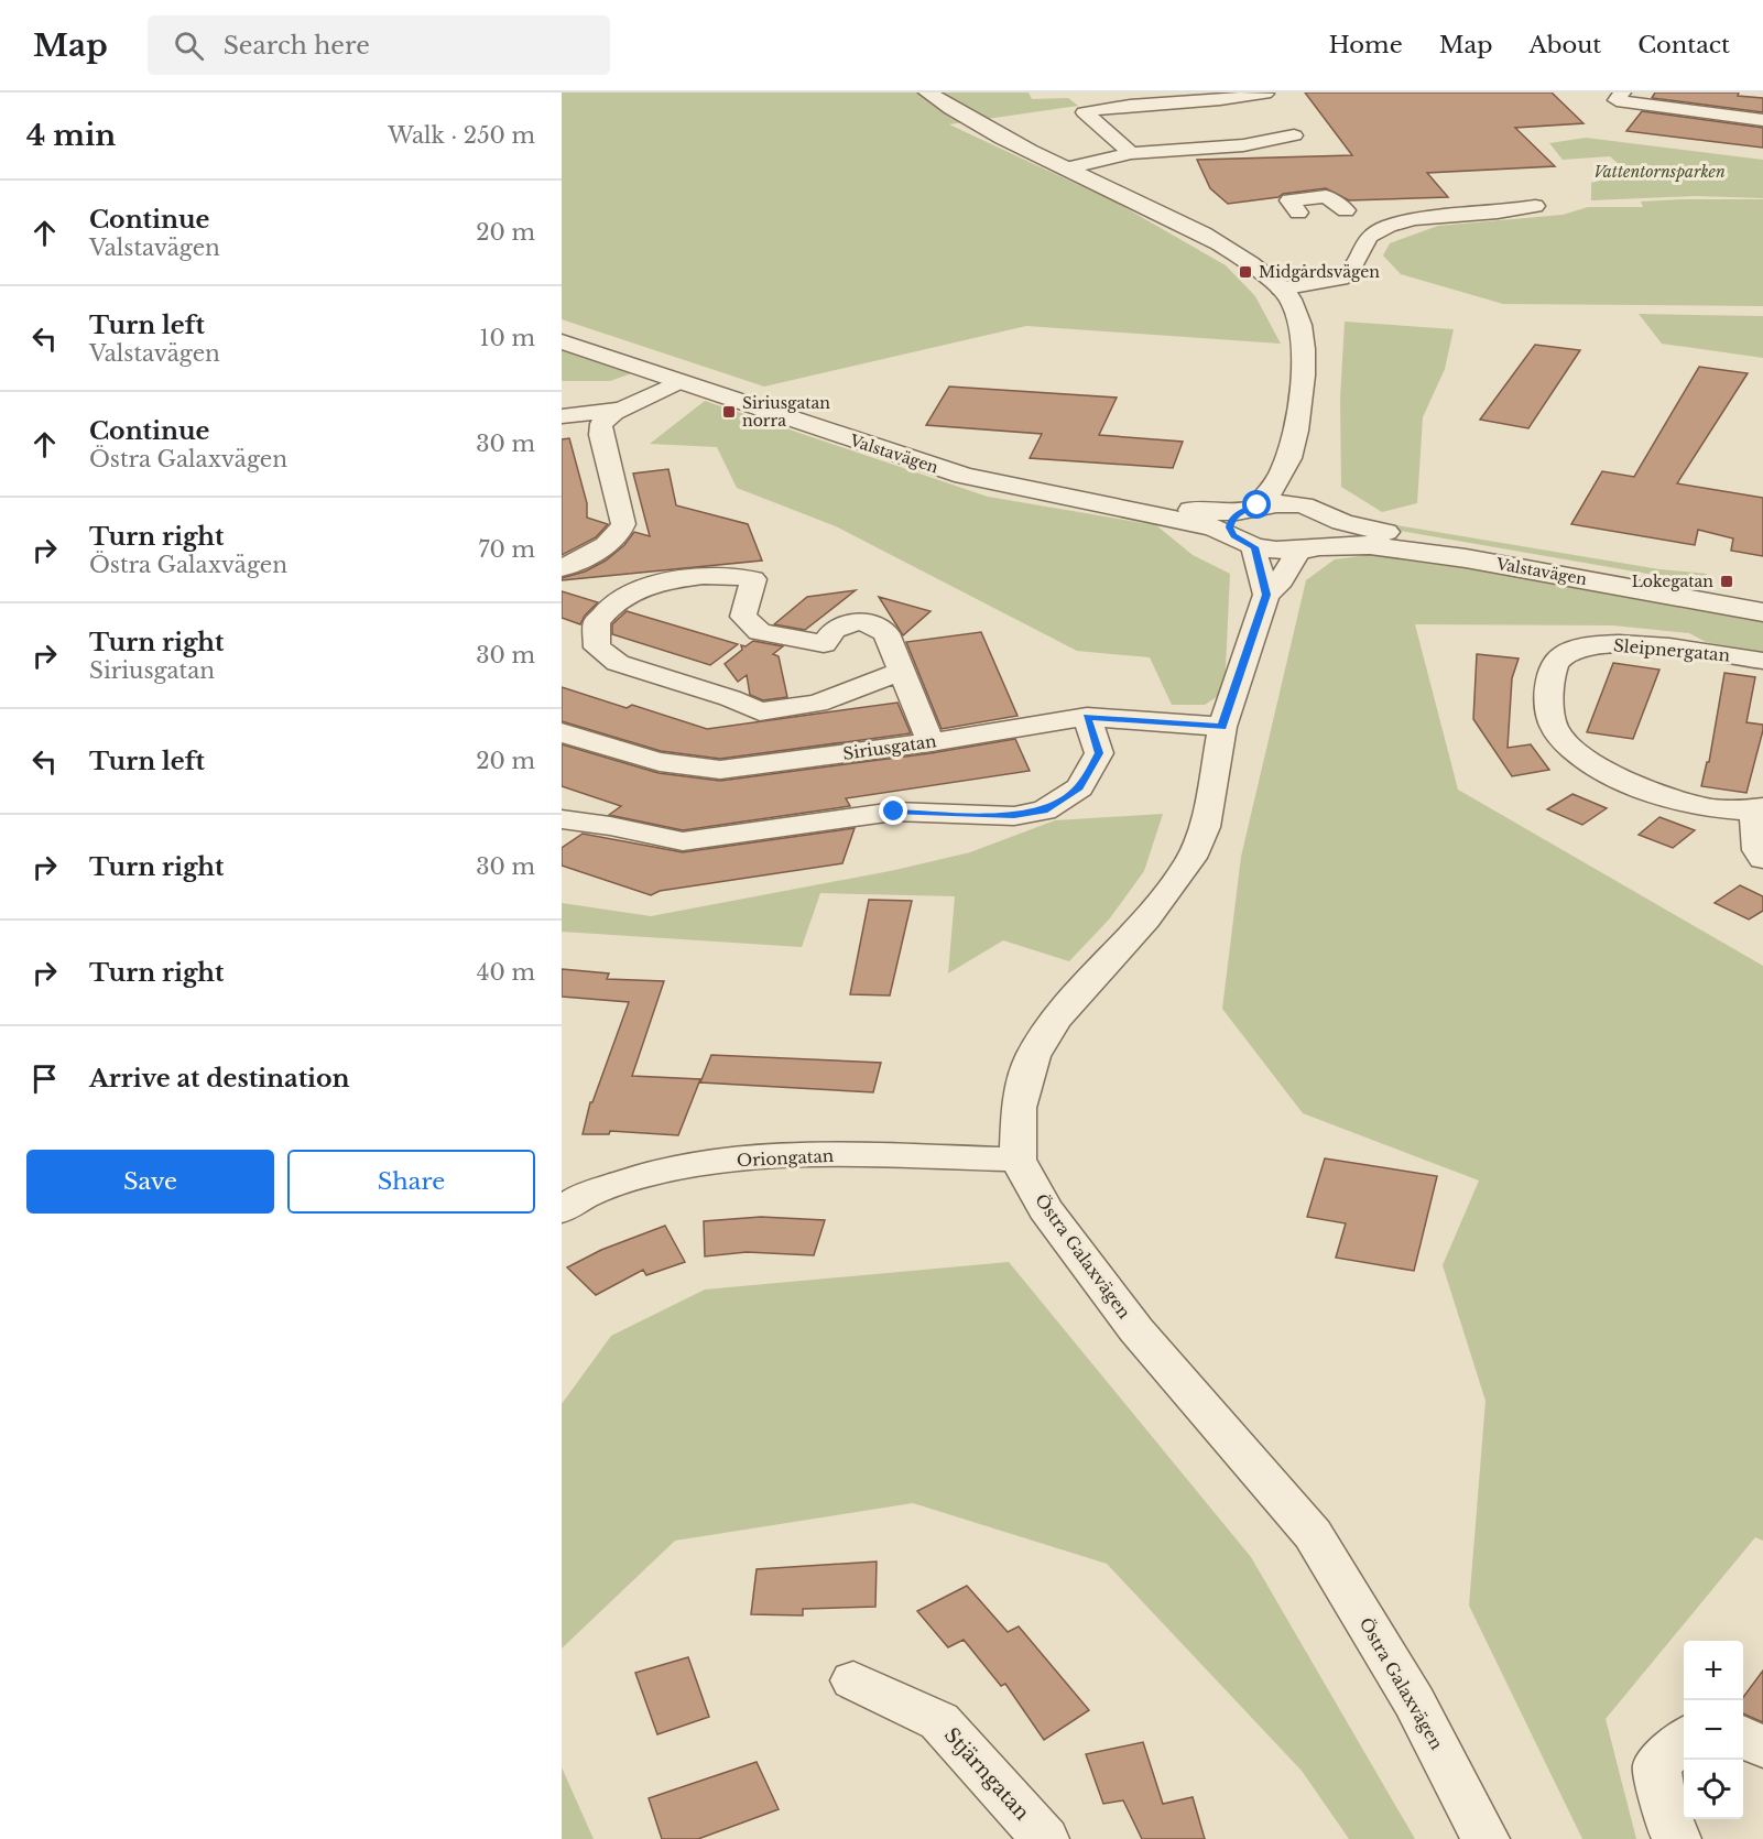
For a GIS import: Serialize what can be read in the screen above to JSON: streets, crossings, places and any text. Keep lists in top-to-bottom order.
{
  "streets": {
    "street": [
      "Valstavägen",
      "Sleipnergatan",
      "Siriusgatan",
      "Oriongatan",
      "Östra Galaxvägen",
      "Stjärngatan"
    ]
  },
  "crossings": [
    ["Oriongatan", "Östra Galaxvägen"]
  ],
  "parks": ["Vattentornsparken"],
  "places": {
    "transit": ["Midgårdsvägen", "Siriusgatan norra", "Lokegatan"]
  },
  "page": {
    "header": "Map",
    "search": "Search here",
    "nav": [
      "Home",
      "Map",
      "About",
      "Contact"
    ],
    "heading": ["4 min", "Walk · 250 m"],
    "list": [
      ["Continue", "Valstavägen", "20 m"],
      ["Turn left", "Valstavägen", "10 m"],
      ["Continue", "Östra Galaxvägen", "30 m"],
      ["Turn right", "Östra Galaxvägen", "70 m"],
      ["Turn right", "Siriusgatan", "30 m"],
      ["Turn left", "20 m"],
      ["Turn right", "30 m"],
      ["Turn right", "40 m"],
      "Arrive at destination"
    ],
    "buttons": ["Save", "Share"],
    "map_buttons": ["+", "−"]
  }
}
